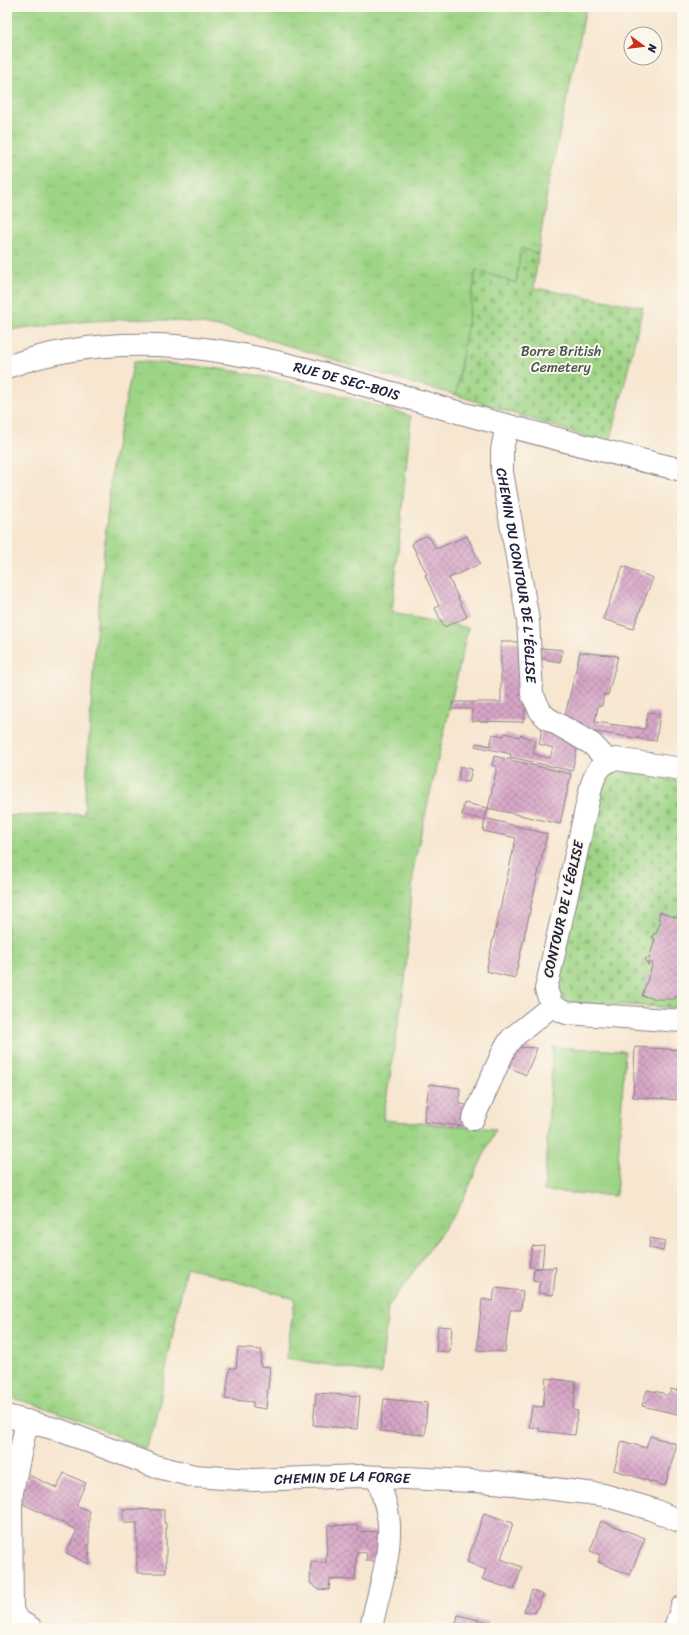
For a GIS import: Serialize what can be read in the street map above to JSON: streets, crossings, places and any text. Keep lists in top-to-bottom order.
{
  "streets": {
    "street": [
      "RUE DE SEC-BOIS",
      "CHEMIN DU CONTOUR DE L'ÉGLISE",
      "CONTOUR DE L'ÉGLISE",
      "CHEMIN DE LA FORGE"
    ]
  },
  "crossings": [
    ["RUE DE SEC-BOIS", "CHEMIN DU CONTOUR DE L'ÉGLISE"],
    ["CHEMIN DU CONTOUR DE L'ÉGLISE", "CONTOUR DE L'ÉGLISE"]
  ],
  "parks": ["Borre British Cemetery"],
  "north": "right"
}
